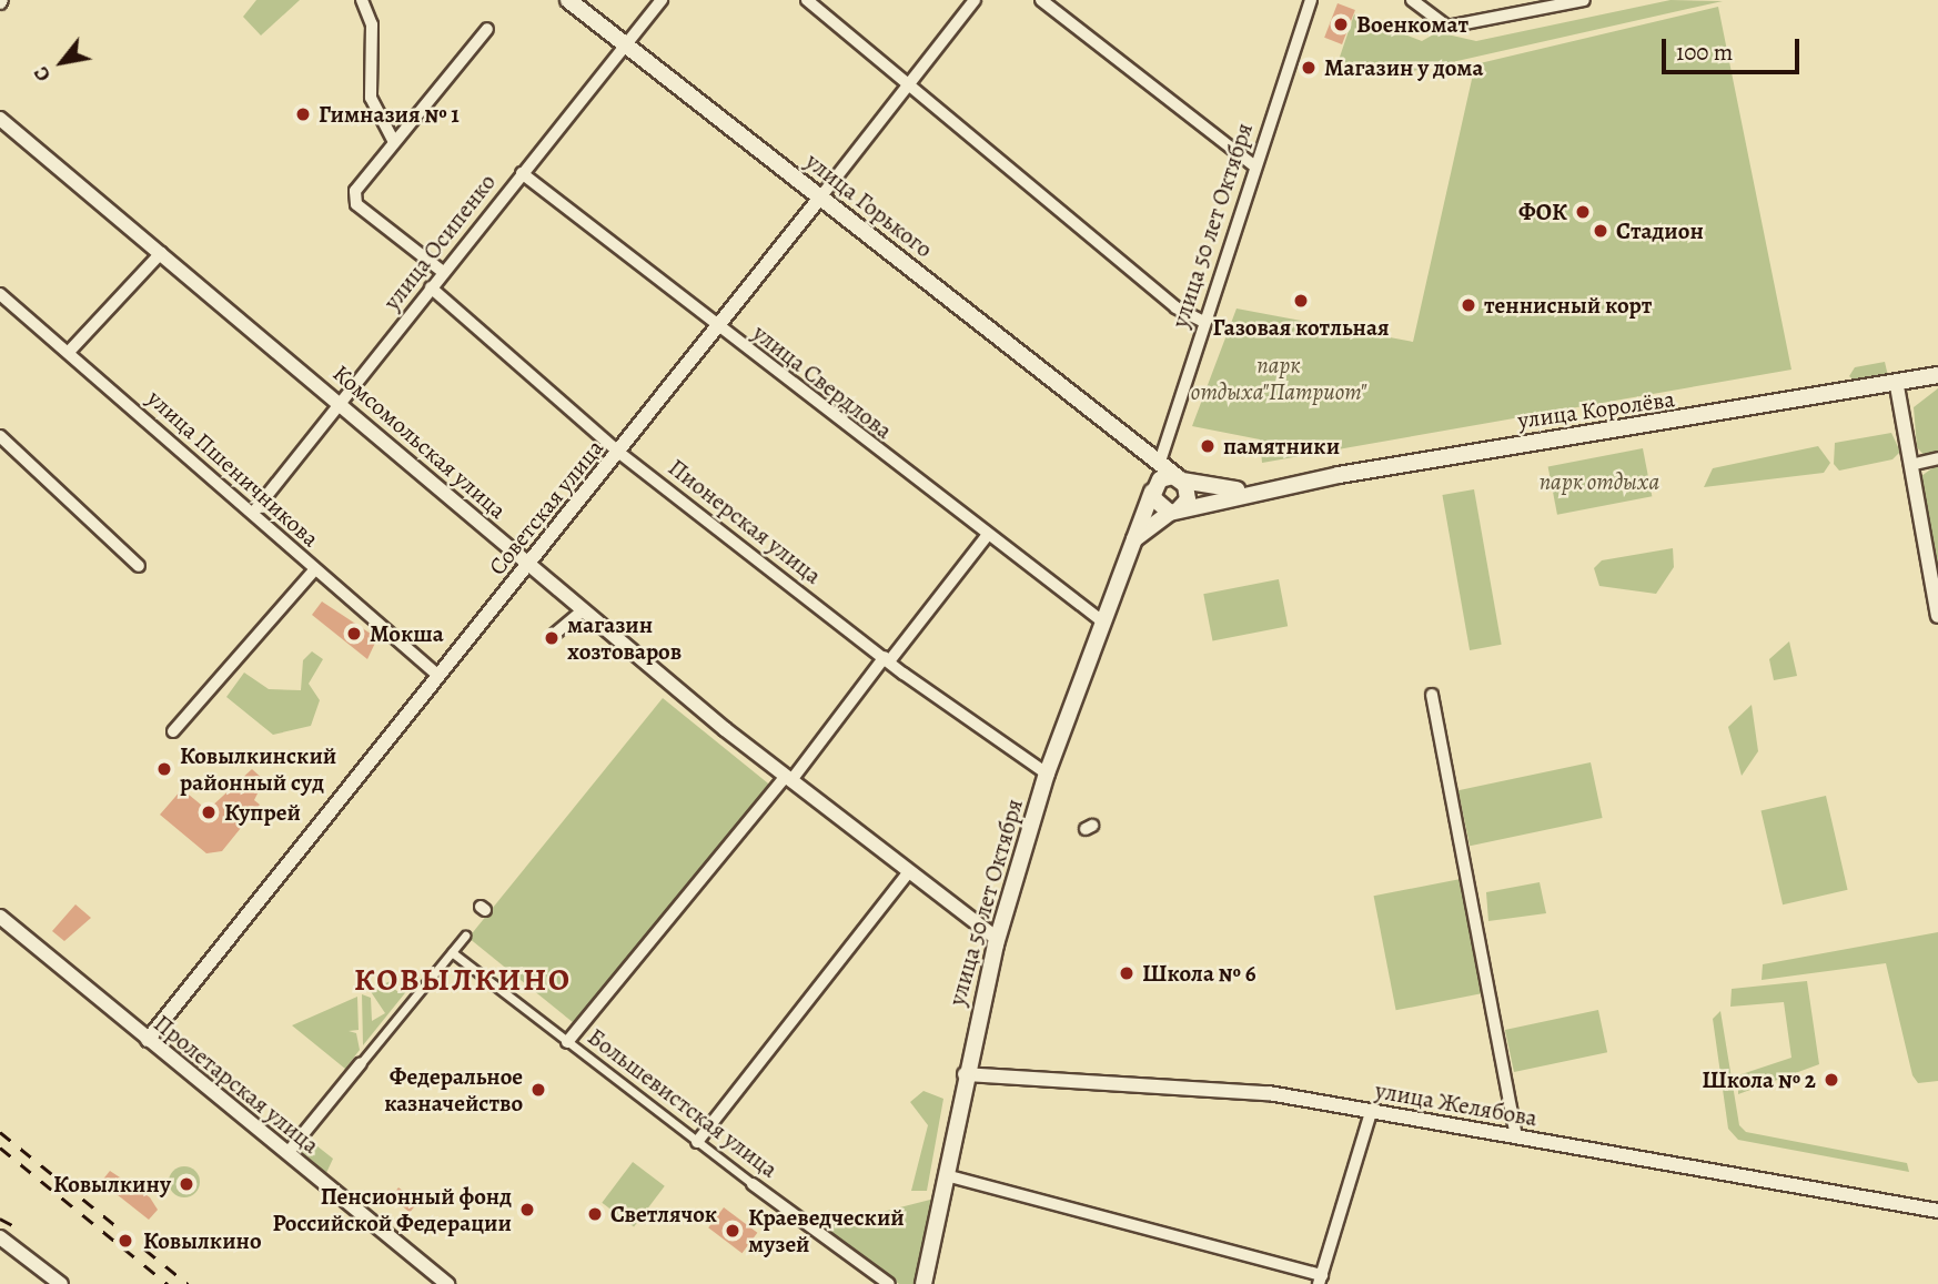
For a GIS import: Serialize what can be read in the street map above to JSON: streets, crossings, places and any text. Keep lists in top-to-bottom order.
{
  "streets": {
    "main road": ["улица Горького", "улица 50 лет Октября", "улица Королёва"],
    "street": [
      "улица Осипенко",
      "улица Свердлова",
      "Комсомольская улица",
      "улица Пшеничникова",
      "Советская улица",
      "Пионерская улица",
      "Пролетарская улица",
      "Большевистская улица",
      "улица Желябова"
    ]
  },
  "crossings": [
    ["улица Горького", "улица 50 лет Октября"],
    ["улица Горького", "улица Осипенко"],
    ["улица Горького", "улица Королёва"],
    ["улица Горького", "Советская улица"],
    ["улица 50 лет Октября", "улица Свердлова"],
    ["улица 50 лет Октября", "улица Королёва"],
    ["улица 50 лет Октября", "Комсомольская улица"],
    ["улица 50 лет Октября", "Пионерская улица"],
    ["улица 50 лет Октября", "улица Желябова"],
    ["улица Осипенко", "улица Свердлова"],
    ["улица Осипенко", "Комсомольская улица"],
    ["улица Осипенко", "улица Пшеничникова"],
    ["улица Осипенко", "Пионерская улица"],
    ["улица Свердлова", "Советская улица"],
    ["Комсомольская улица", "Советская улица"],
    ["улица Пшеничникова", "Советская улица"],
    ["Советская улица", "Пионерская улица"],
    ["Советская улица", "Пролетарская улица"]
  ],
  "districts": ["КОВЫЛКИНО"],
  "parks": ["парк отдыха\"Патриот\"", "парк отдыха"],
  "places": [
    "Военкомат",
    "Магазин у дома",
    "Гимназия № 1",
    "ФОК",
    "Стадион",
    "Газовая котльная",
    "теннисный корт",
    "памятники",
    "Мокша",
    "магазин хозтоваров",
    "Ковылкинский районный суд",
    "Купрей",
    "Школа № 6",
    "Школа № 2",
    "Федеральное казначейство",
    "Ковылкину",
    "Пенсионный фонд Российской Федерации",
    "Светлячок",
    "Краеведческий музей",
    "Ковылкино"
  ],
  "scale_bar": "100 m",
  "north": "bottom left"
}
